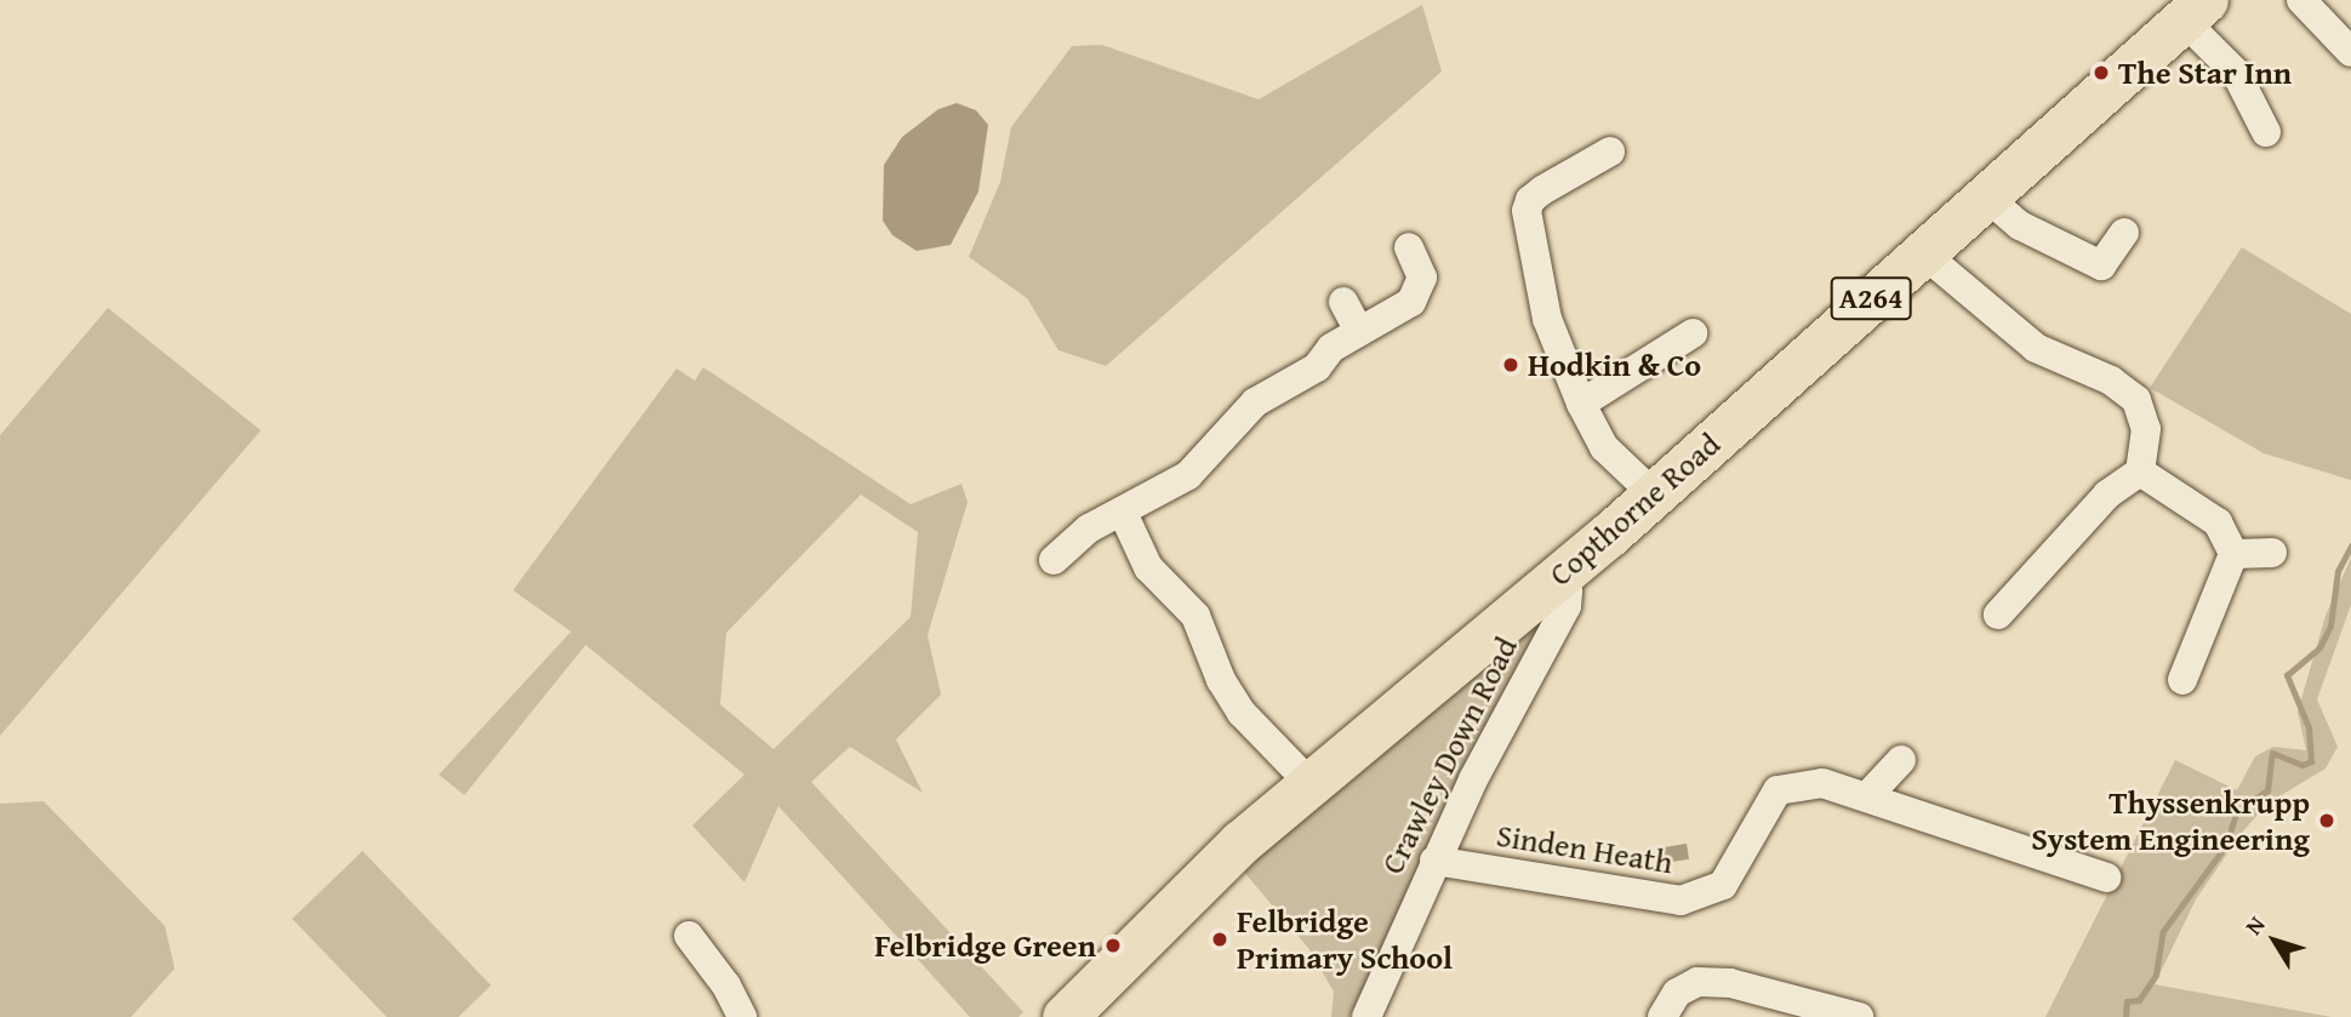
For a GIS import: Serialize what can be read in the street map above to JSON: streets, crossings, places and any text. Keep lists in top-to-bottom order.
{
  "streets": {
    "highway": ["A264", "Copthorne Road"],
    "street": ["Crawley Down Road", "Sinden Heath"]
  },
  "crossings": [
    ["Copthorne Road", "Crawley Down Road"],
    ["Crawley Down Road", "Sinden Heath"]
  ],
  "places": [
    "The Star Inn",
    "Hodkin & Co",
    "Thyssenkrupp System Engineering",
    "Felbridge Primary School",
    "Felbridge Green"
  ],
  "north": "top left"
}
